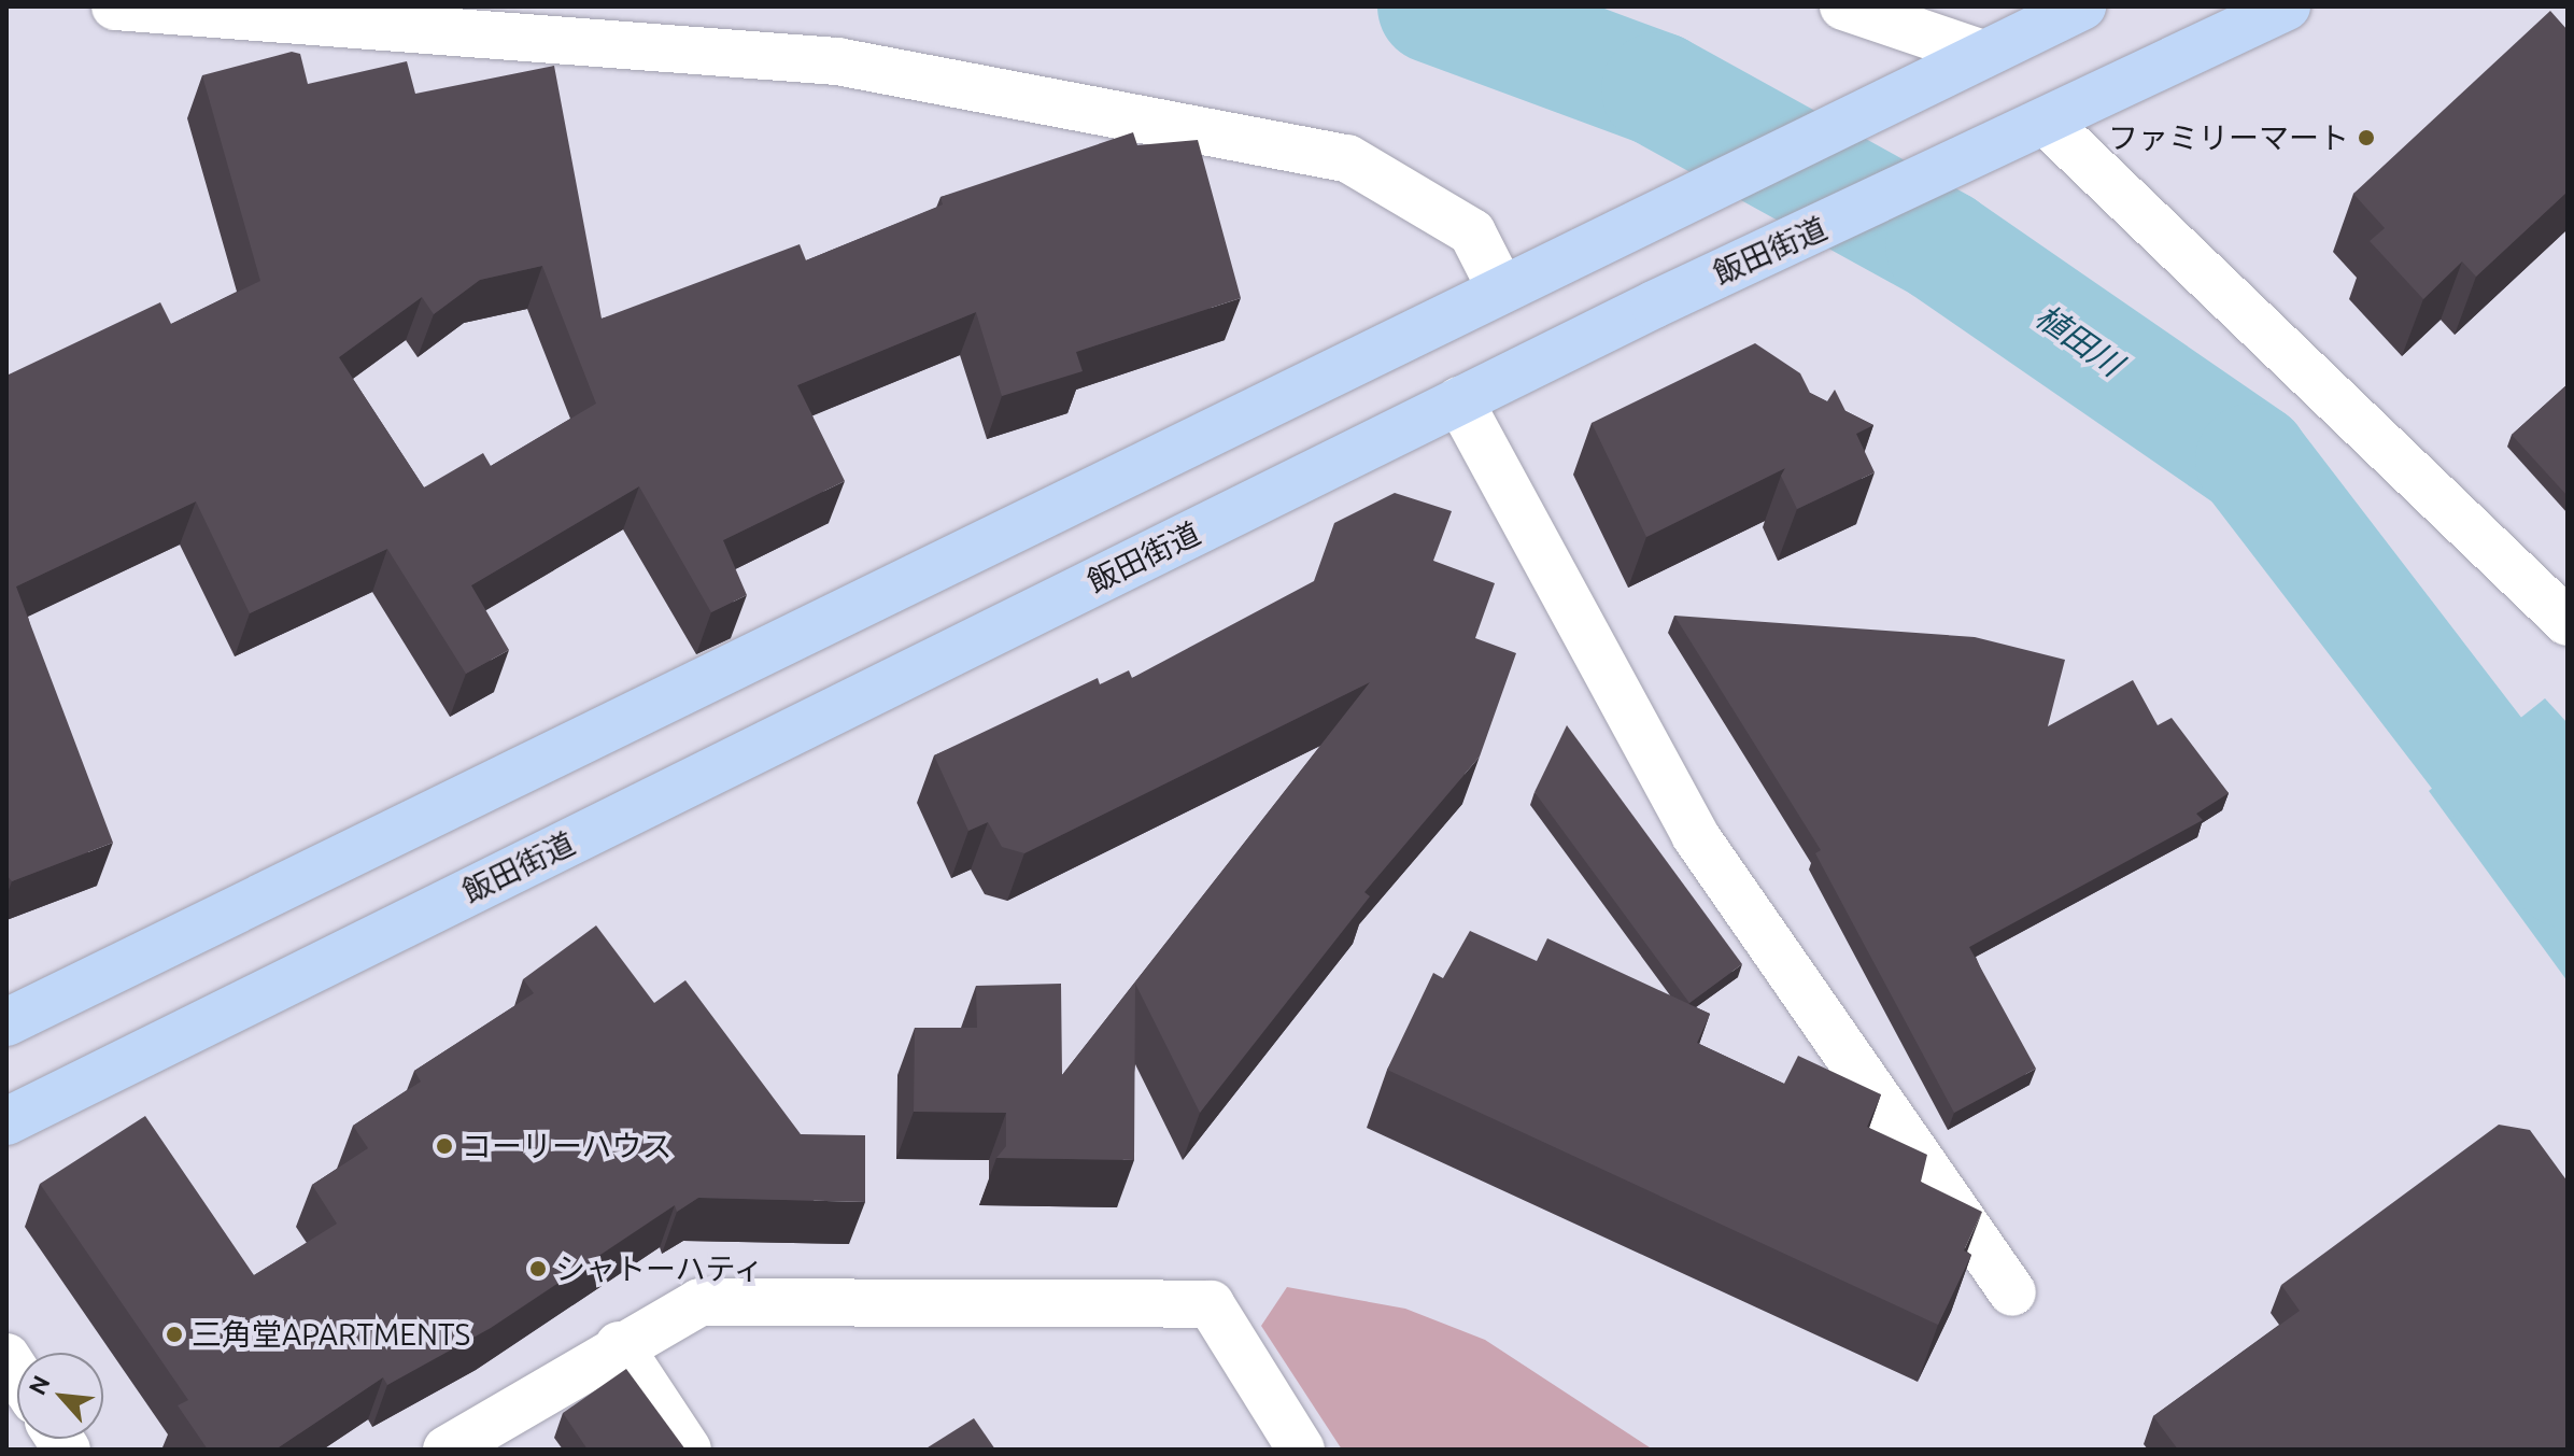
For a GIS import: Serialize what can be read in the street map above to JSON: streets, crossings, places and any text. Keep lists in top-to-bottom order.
{
  "streets": {
    "highway": ["飯田街道"]
  },
  "water": ["植田川"],
  "places": [
    "ファミリーマート",
    "コーリーハウス",
    "シャトーハティ",
    "三角堂APARTMENTS"
  ],
  "north": "top left"
}
